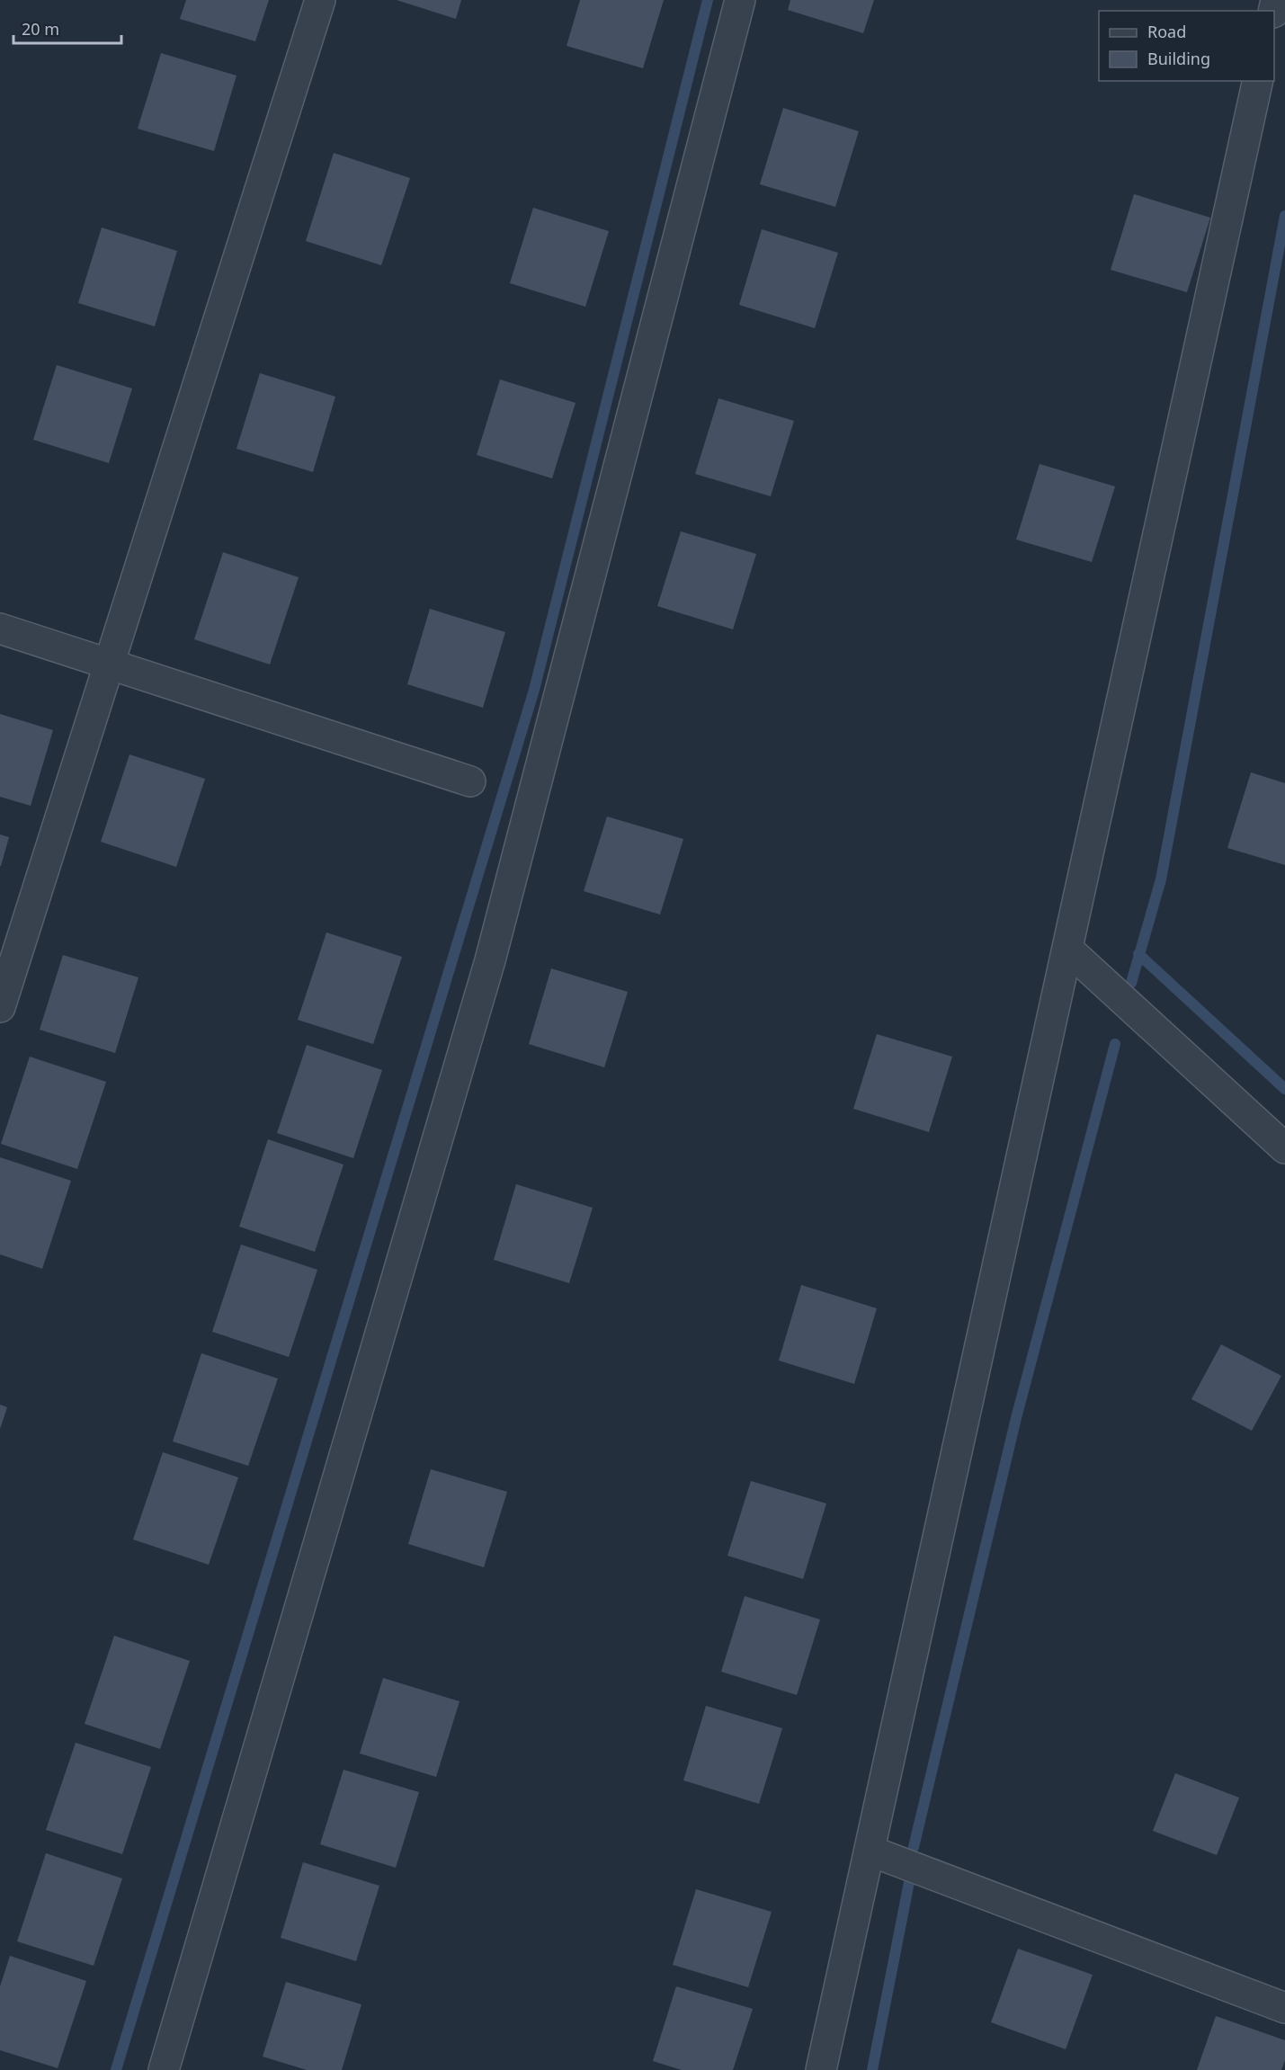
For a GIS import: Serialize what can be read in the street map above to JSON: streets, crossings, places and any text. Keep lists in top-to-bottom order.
{
  "legend": ["Road", "Building"],
  "scale_bar": "20 m"
}
